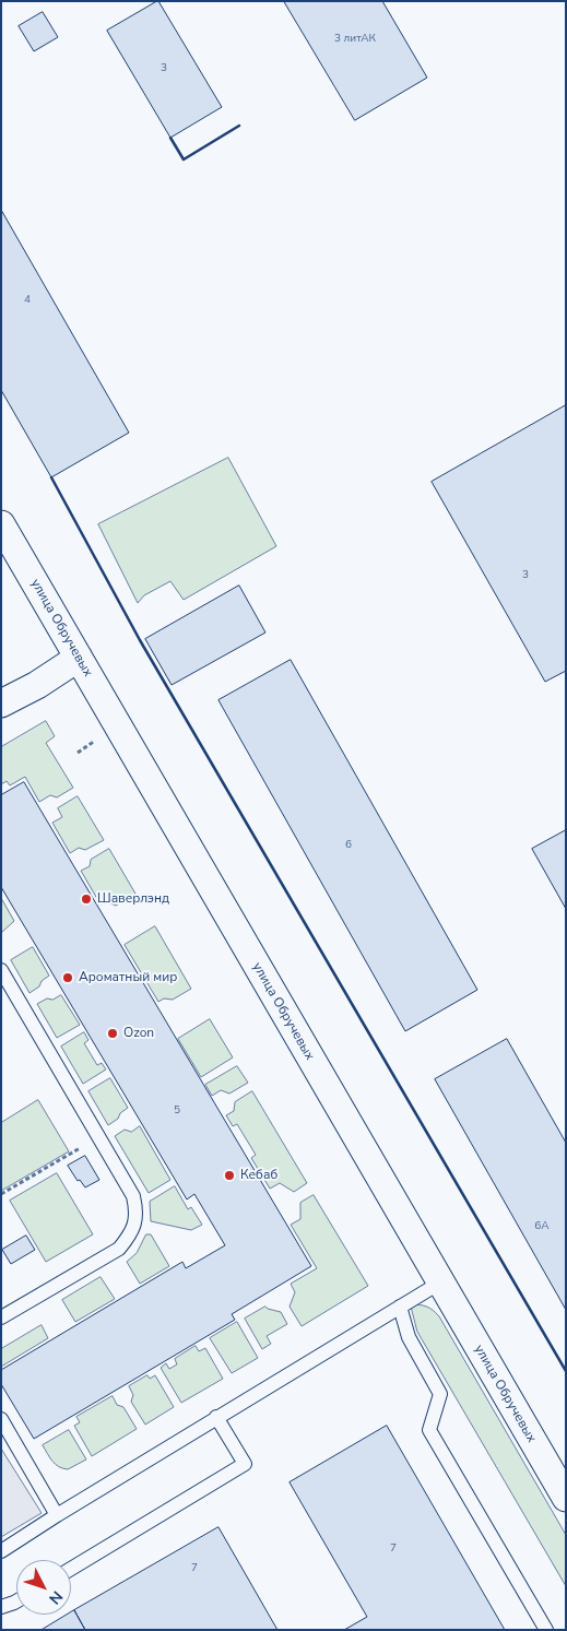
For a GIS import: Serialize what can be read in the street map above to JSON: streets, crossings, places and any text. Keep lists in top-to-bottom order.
{
  "streets": {
    "street": ["улица Обручевых"]
  },
  "places": [
    "Шаверлэнд",
    "Ароматный мир",
    "Ozon",
    "Кебаб"
  ],
  "house_numbers": [
    "3 литАК",
    "3",
    "4",
    "3",
    "6",
    "5",
    "6А",
    "7",
    "7"
  ],
  "north": "bottom right"
}
